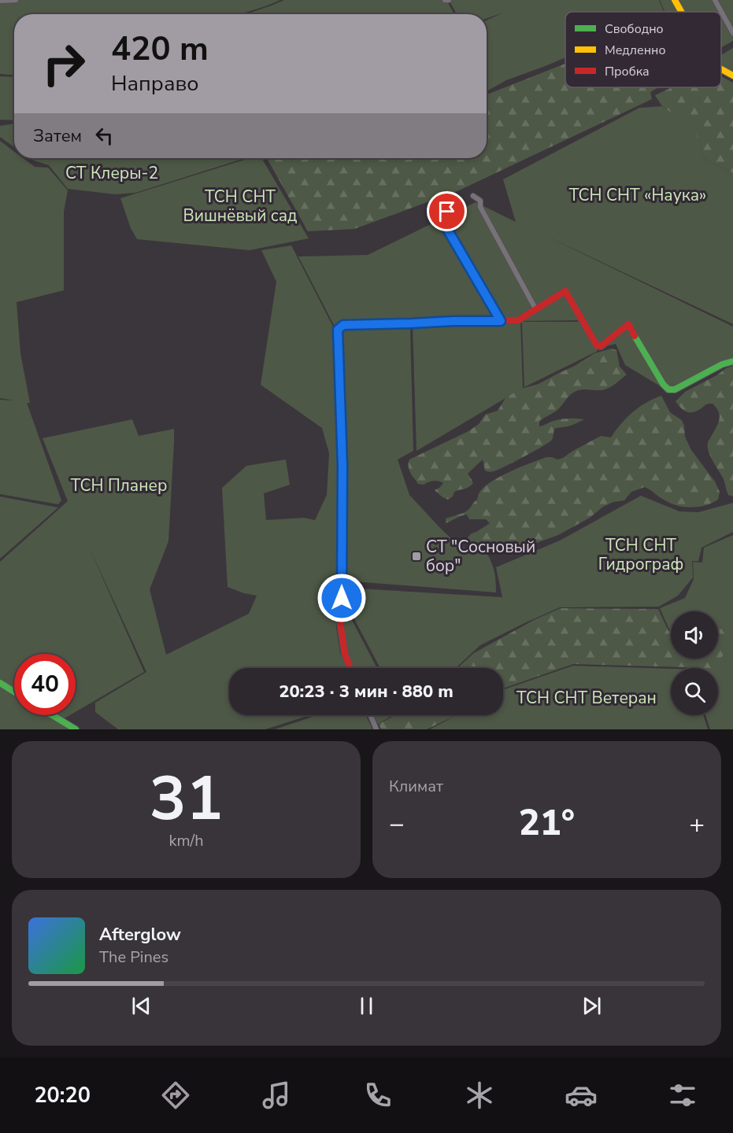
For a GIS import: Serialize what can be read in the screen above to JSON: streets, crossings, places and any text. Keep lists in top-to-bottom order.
{
  "parks": [
    "СТ Клеры-2",
    "ТСН СНТ «Наука»",
    "ТСН СНТ Вишнёвый сад",
    "ТСН Планер",
    "ТСН СНТ Гидрограф",
    "ТСН СНТ Ветеран"
  ],
  "places": {
    "transit": ["СТ \"Сосновый бор\""]
  },
  "legend": ["Свободно", "Медленно", "Пробка"],
  "page": {
    "turn": ["420 m", "Направо"],
    "then": "Затем",
    "limit": "40",
    "trip": "20:23 · 3 мин · 880 m",
    "tile": [
      ["31", "km/h"],
      "Климат"
    ],
    "heat": ["−", "21°", "+"],
    "song": ["Afterglow", "The Pines"],
    "tabs": "20:20"
  }
}
